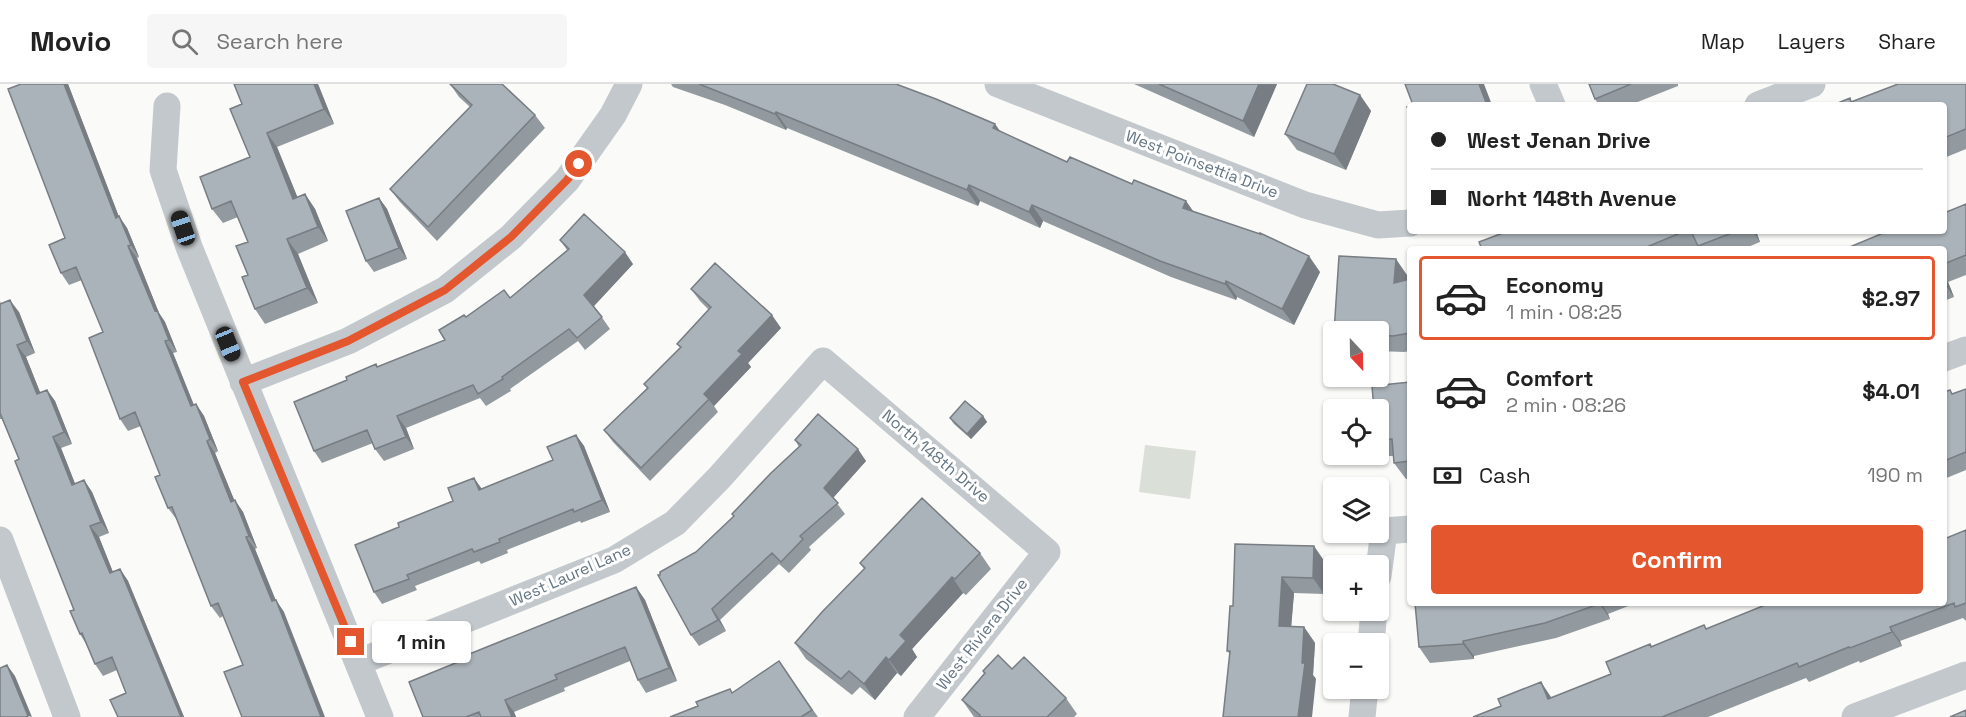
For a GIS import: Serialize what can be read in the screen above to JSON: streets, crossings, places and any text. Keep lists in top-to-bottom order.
{
  "streets": {
    "street": [
      "West Poinsettia Drive",
      "North 148th Drive",
      "West Laurel Lane",
      "West Riviera Drive"
    ]
  },
  "crossings": [
    ["North 148th Drive", "West Laurel Lane"],
    ["North 148th Drive", "West Riviera Drive"]
  ],
  "north": "bottom",
  "page": {
    "header": "Movio",
    "search": "Search here",
    "nav": ["Map", "Layers", "Share"],
    "banner": ["West Jenan Drive", "Norht 148th Avenue"],
    "list": [
      {
        "name": "Economy",
        "note": "1 min · 08:25",
        "value": "$2.97"
      },
      {
        "name": "Comfort",
        "note": "2 min · 08:26",
        "value": "$4.01"
      }
    ],
    "map_buttons": ["+", "−"],
    "pay": ["Cash", "190 m"],
    "buttons": "Confirm",
    "bubble": "1 min"
  }
}
